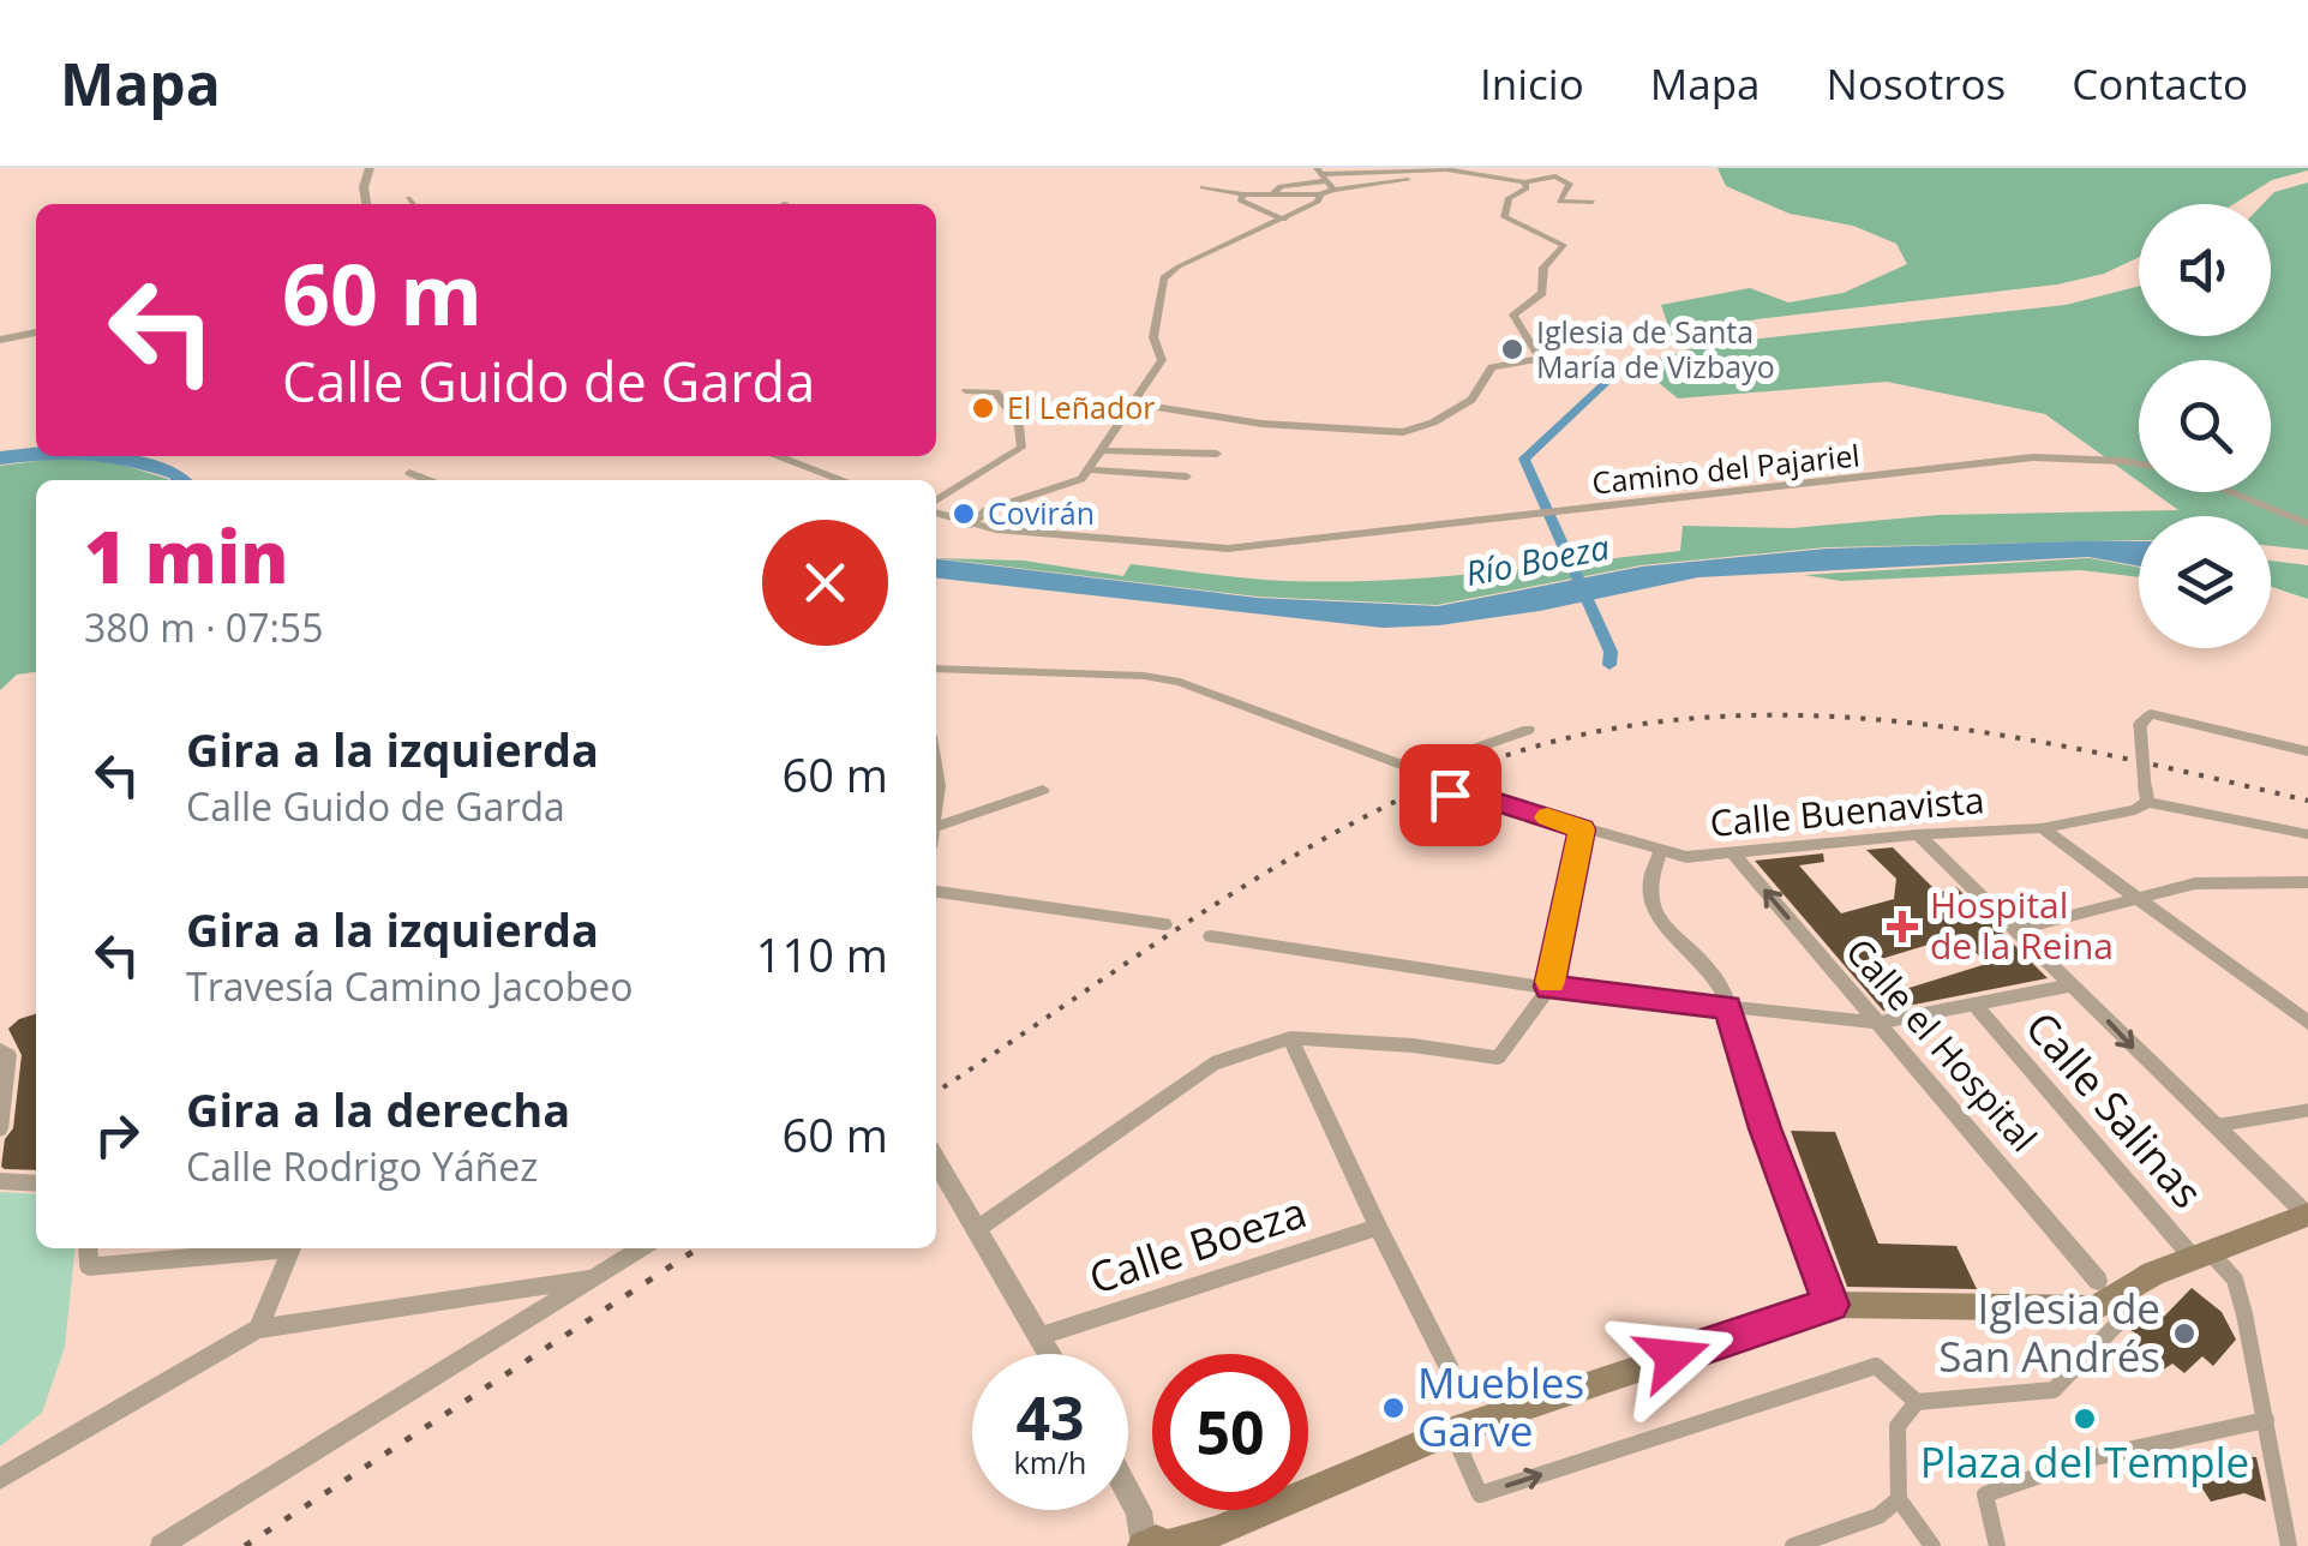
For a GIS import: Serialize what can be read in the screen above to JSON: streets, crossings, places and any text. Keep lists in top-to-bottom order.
{
  "streets": {
    "street": [
      "Camino del Pajariel",
      "Calle Buenavista",
      "Calle el Hospital",
      "Calle Salinas",
      "Calle Boeza"
    ]
  },
  "crossings": [
    ["Calle Buenavista", "Calle el Hospital"]
  ],
  "water": ["Río Boeza"],
  "places": {
    "other": [
      "Iglesia de Santa María de Vizbayo",
      "El Leñador",
      "Covirán",
      "Iglesia de San Andrés",
      "Muebles Garve",
      "Plaza del Temple"
    ],
    "health": ["Hospital de la Reina"]
  },
  "page": {
    "header": "Mapa",
    "nav": [
      "Inicio",
      "Mapa",
      "Nosotros",
      "Contacto"
    ],
    "turn": ["60 m", "Calle Guido de Garda"],
    "heading": ["1 min", "380 m · 07:55"],
    "list": [
      {
        "name": "Gira a la izquierda",
        "note": "Calle Guido de Garda",
        "value": "60 m"
      },
      {
        "name": "Gira a la izquierda",
        "note": "Travesía Camino Jacobeo",
        "value": "110 m"
      },
      {
        "name": "Gira a la derecha",
        "note": "Calle Rodrigo Yáñez",
        "value": "60 m"
      }
    ],
    "speed": "43 km/h",
    "limit": "50"
  }
}
